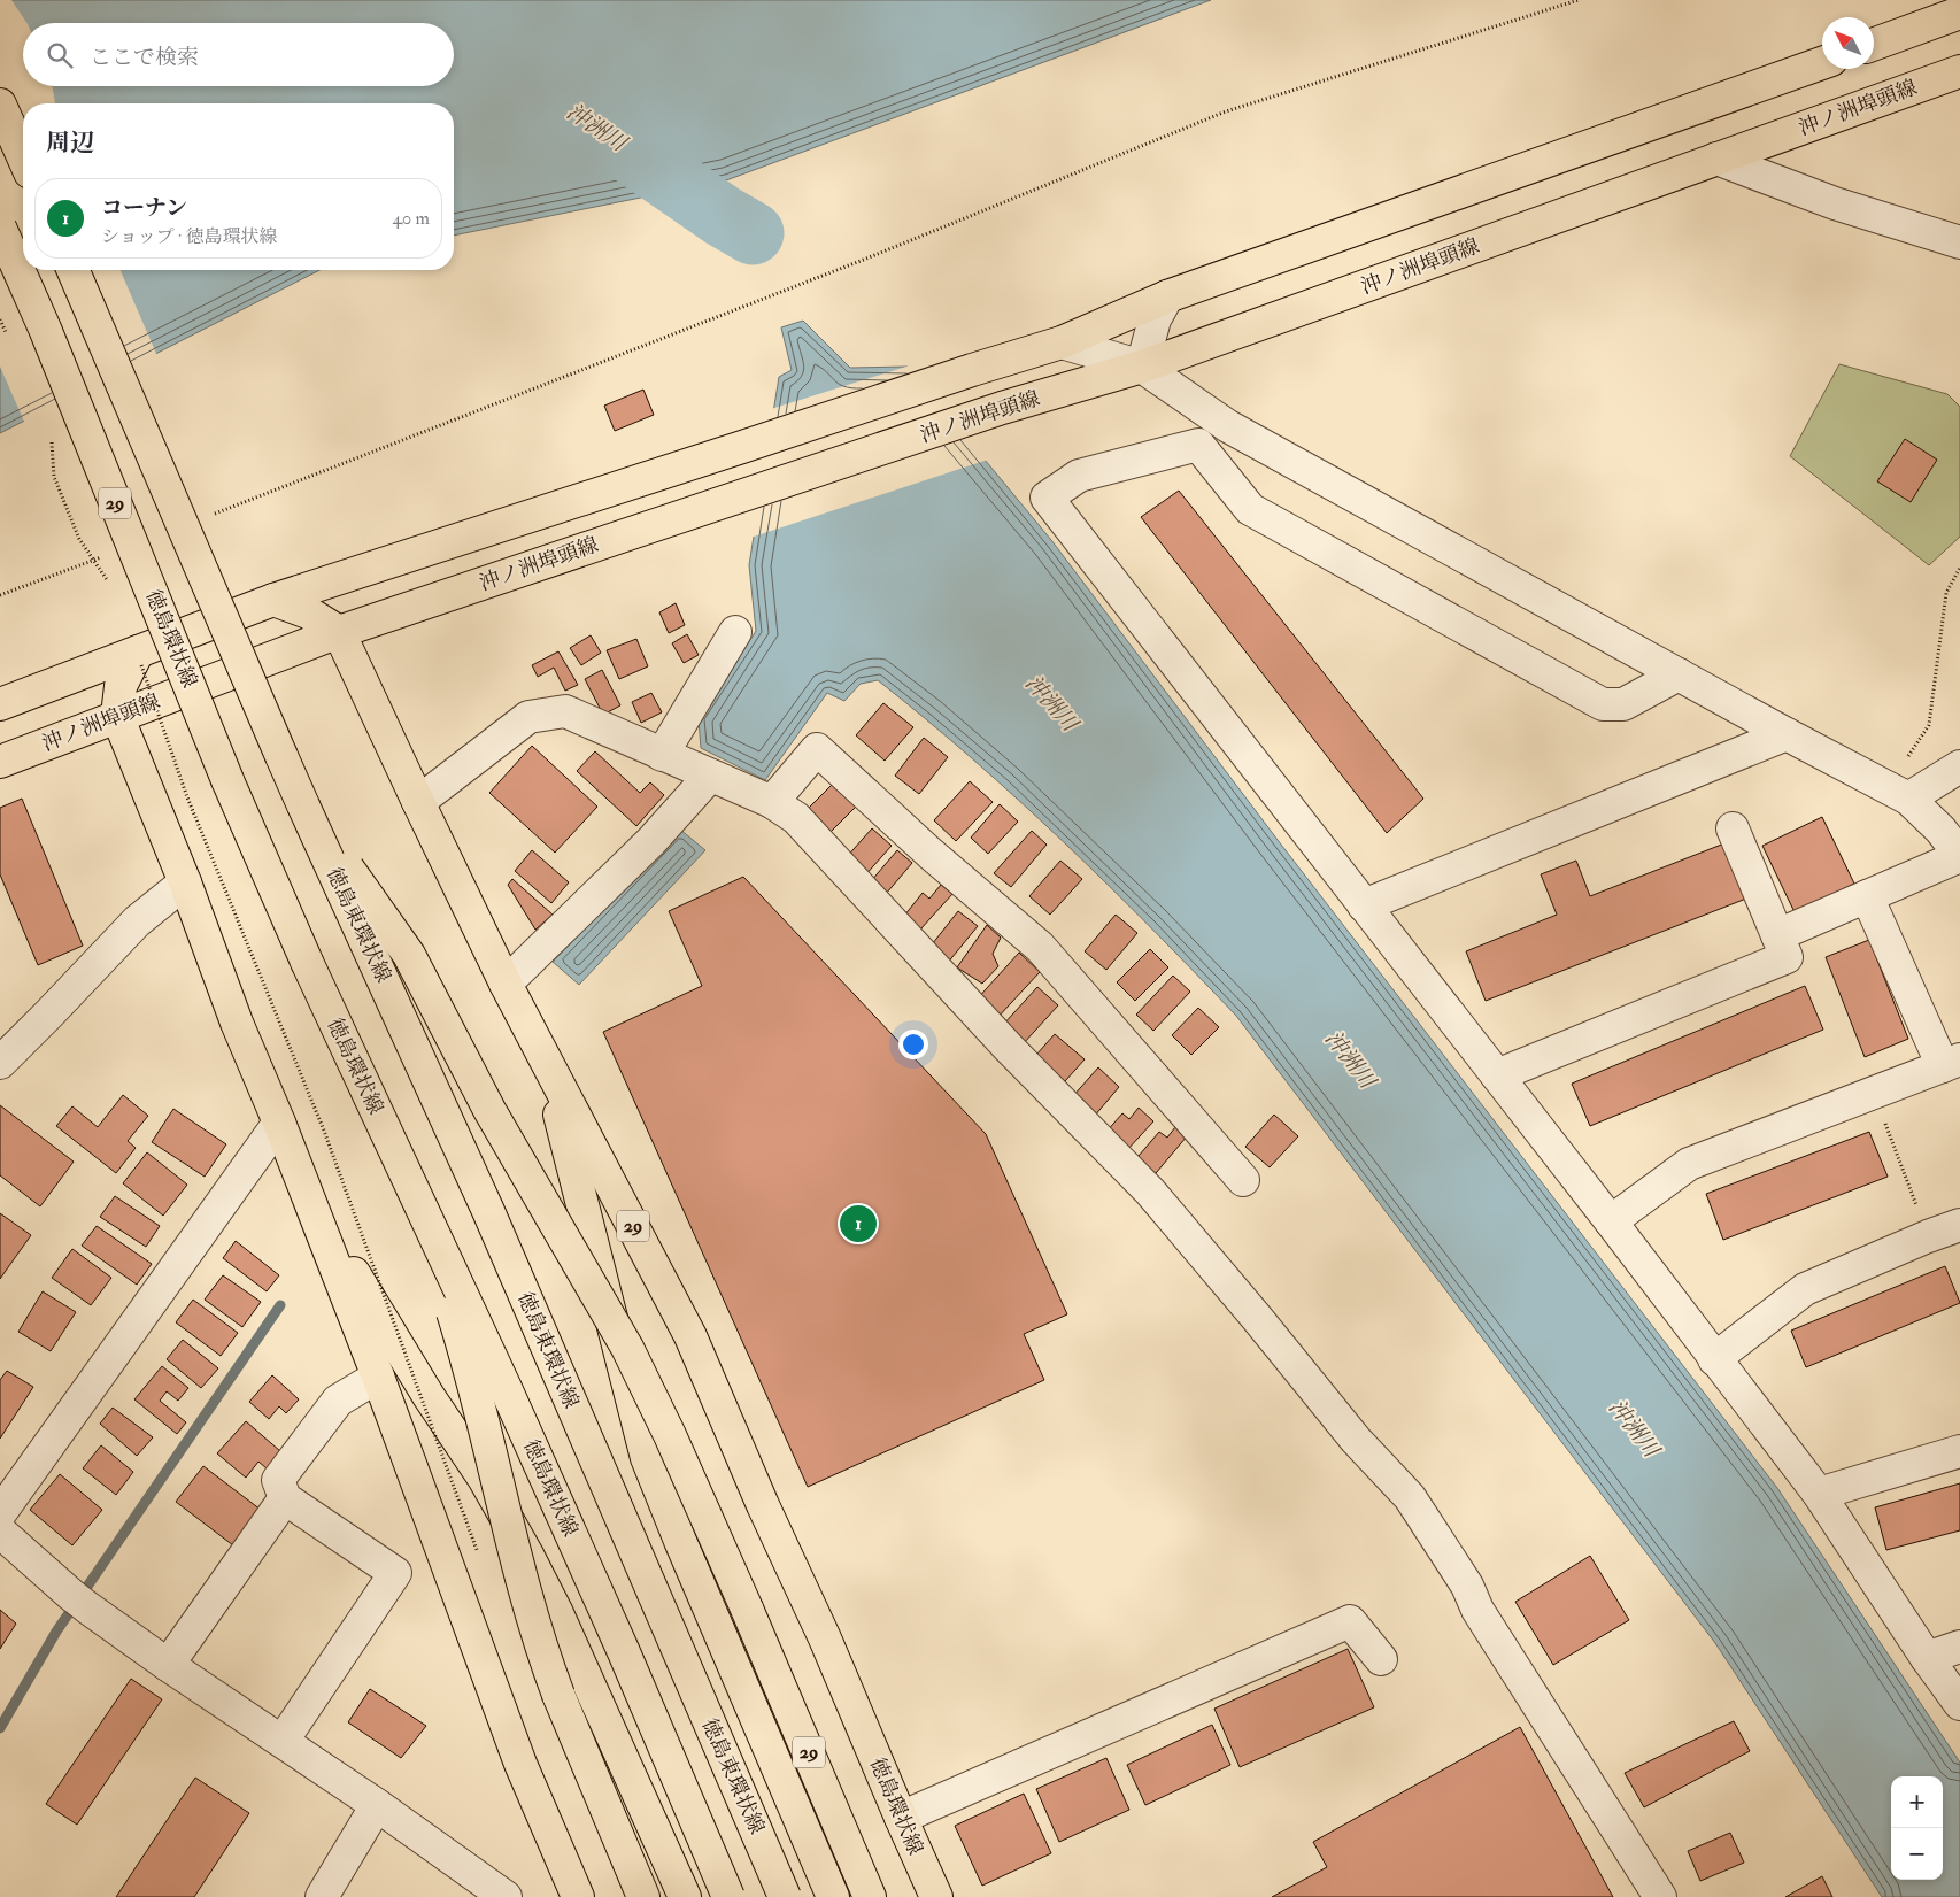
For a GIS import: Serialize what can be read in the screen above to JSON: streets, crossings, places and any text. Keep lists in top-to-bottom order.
{
  "streets": {
    "main road": [
      "沖ノ洲埠頭線",
      "29",
      "徳島環状線",
      "徳島東環状線"
    ]
  },
  "crossings": [
    ["沖ノ洲埠頭線", "徳島環状線"],
    ["29", "徳島環状線"],
    ["29", "徳島東環状線"]
  ],
  "water": ["沖洲川"],
  "north": "top left",
  "page": {
    "search": "ここで検索",
    "heading": "周辺",
    "list": [
      {
        "mark": "1",
        "name": "コーナン",
        "note": "ショップ · 徳島環状線",
        "value": "40 m"
      }
    ],
    "pins": "1",
    "map_buttons": ["+", "−"]
  }
}
